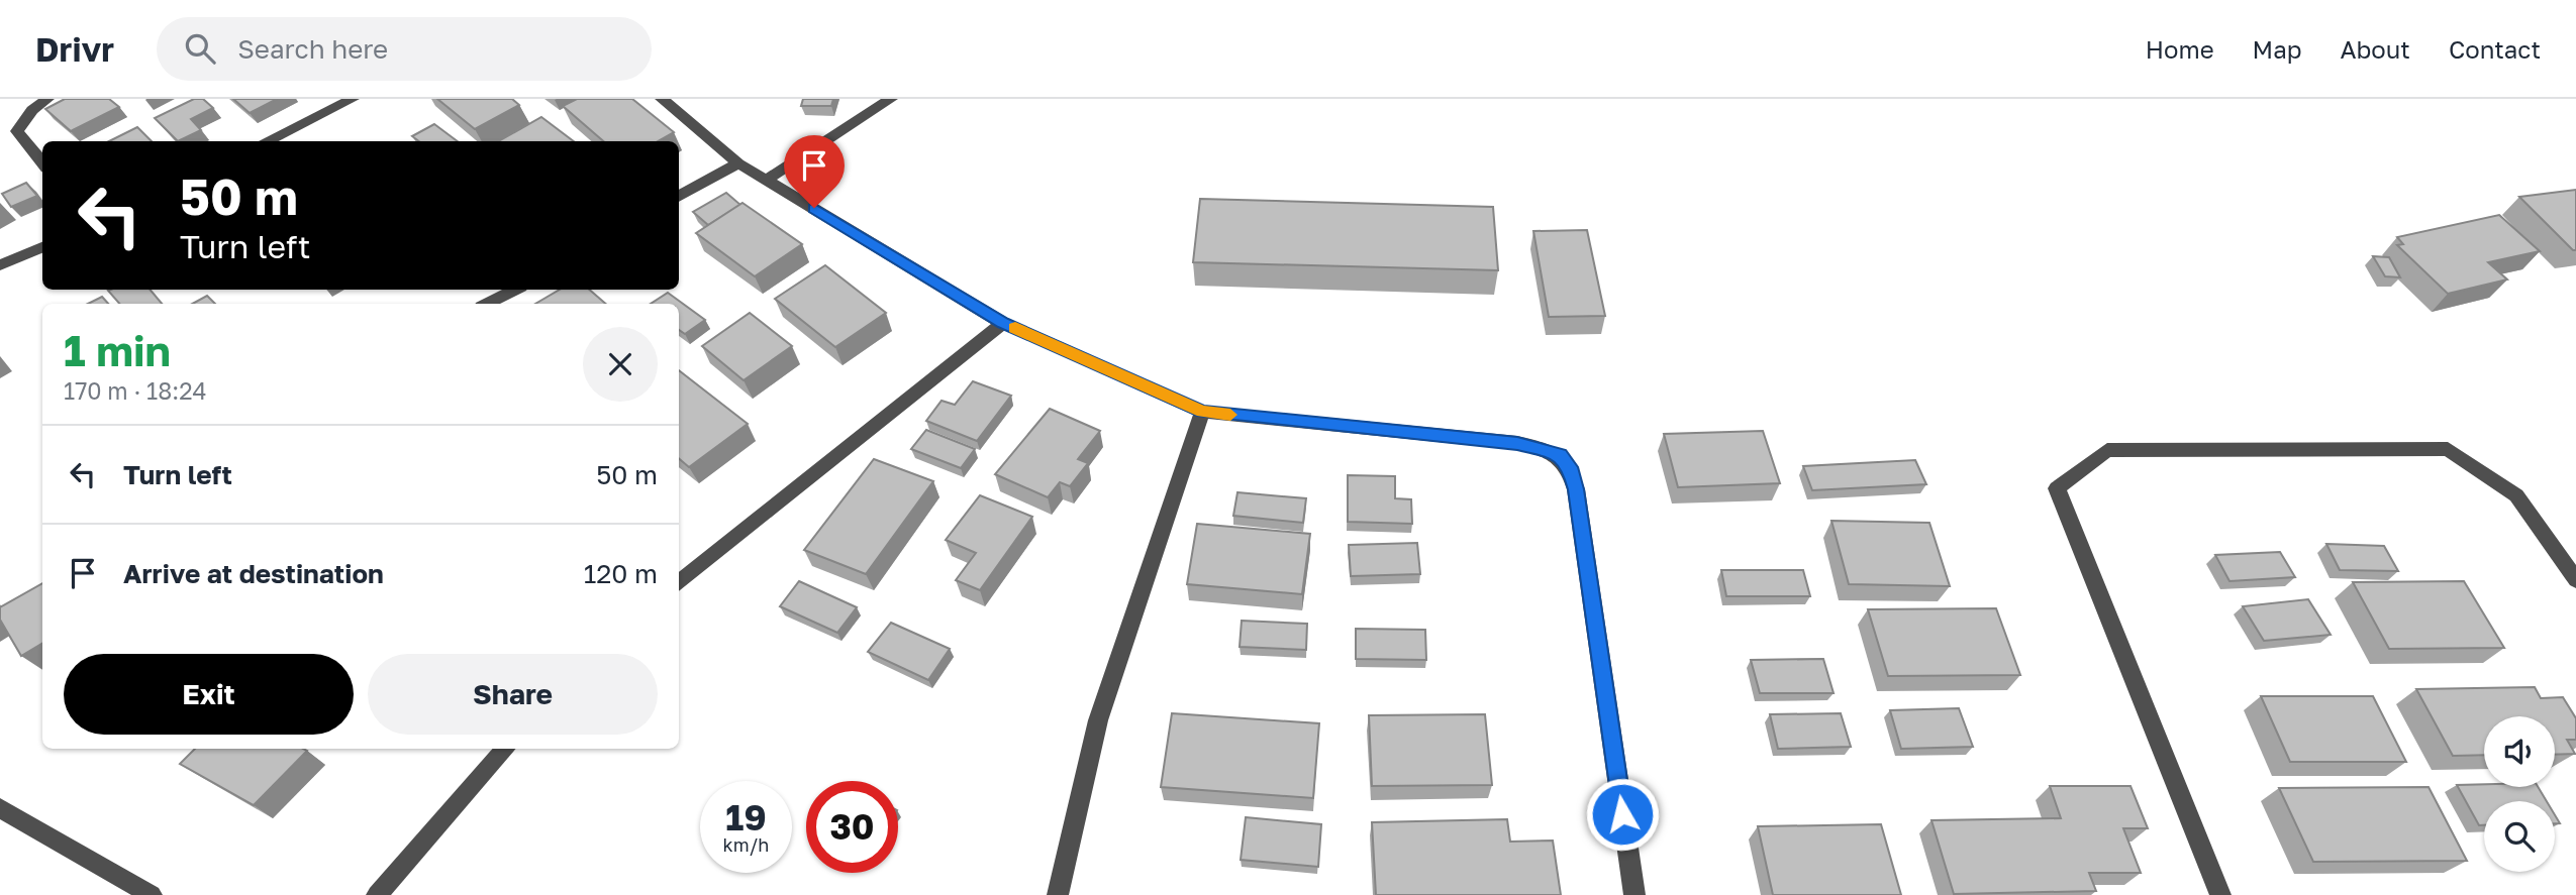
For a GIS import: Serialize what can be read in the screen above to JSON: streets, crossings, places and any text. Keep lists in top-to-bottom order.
{
  "page": {
    "header": "Drivr",
    "search": "Search here",
    "nav": [
      "Home",
      "Map",
      "About",
      "Contact"
    ],
    "turn": ["50 m", "Turn left"],
    "heading": ["1 min", "170 m · 18:24"],
    "list": [
      {
        "name": "Turn left",
        "value": "50 m"
      },
      {
        "name": "Arrive at destination",
        "value": "120 m"
      }
    ],
    "buttons": ["Exit", "Share"],
    "speed": "19 km/h",
    "limit": "30"
  }
}
